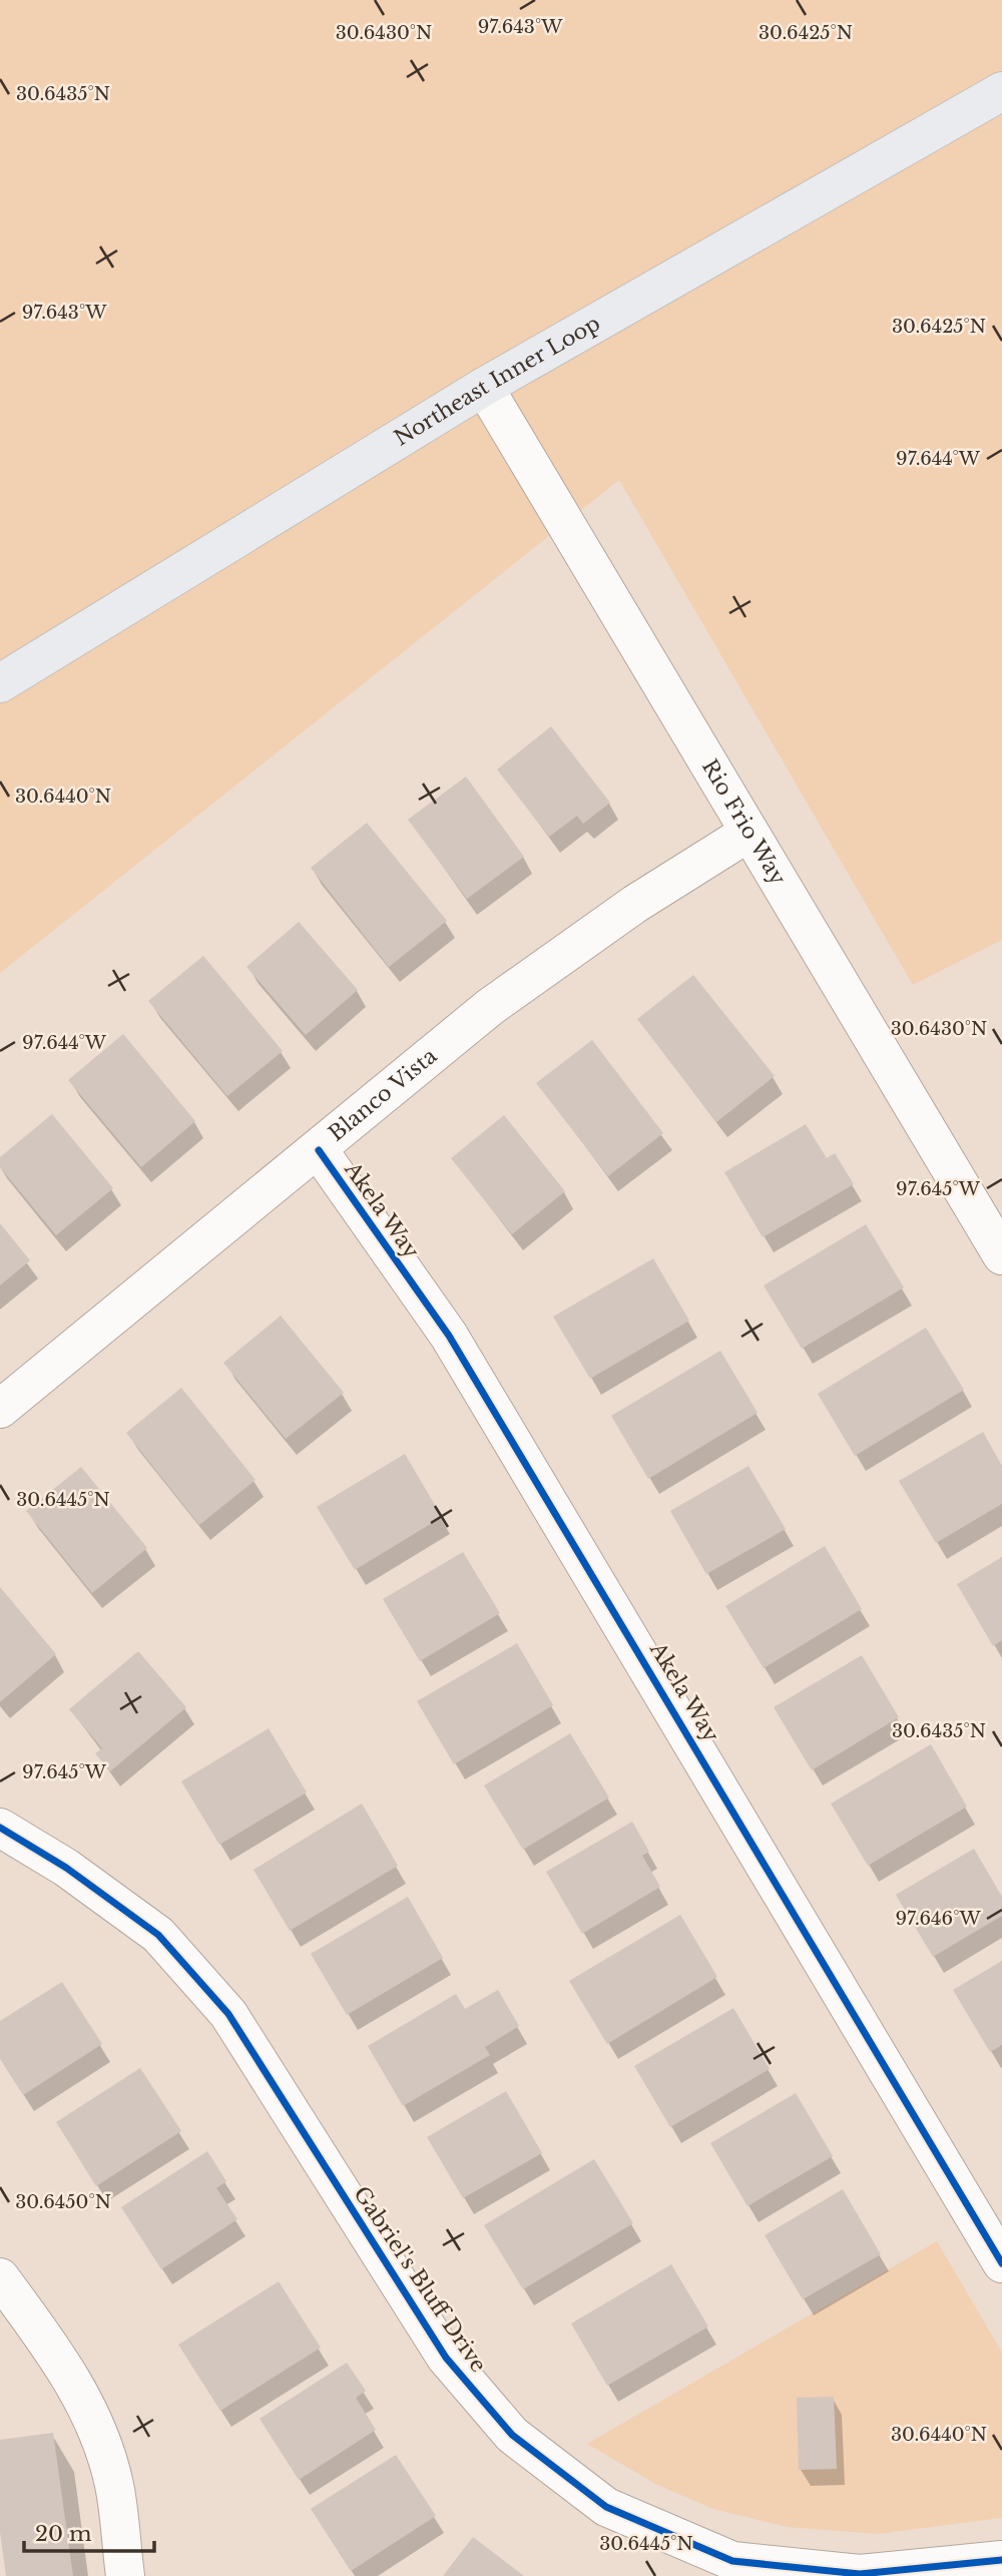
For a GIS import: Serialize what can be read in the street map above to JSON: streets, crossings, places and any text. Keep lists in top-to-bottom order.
{
  "streets": {
    "main road": ["Northeast Inner Loop"],
    "street": [
      "Rio Frio Way",
      "Blanco Vista",
      "Akela Way",
      "Gabriel's Bluff Drive"
    ]
  },
  "crossings": [
    ["Northeast Inner Loop", "Rio Frio Way"],
    ["Rio Frio Way", "Blanco Vista"],
    ["Blanco Vista", "Akela Way"]
  ],
  "scale_bar": "20 m",
  "coordinates": [
    "97.643°W",
    "30.6430°N",
    "30.6425°N",
    "30.6435°N",
    "97.644°W",
    "30.6440°N",
    "97.645°W",
    "30.6445°N",
    "97.646°W",
    "30.6450°N"
  ]
}
